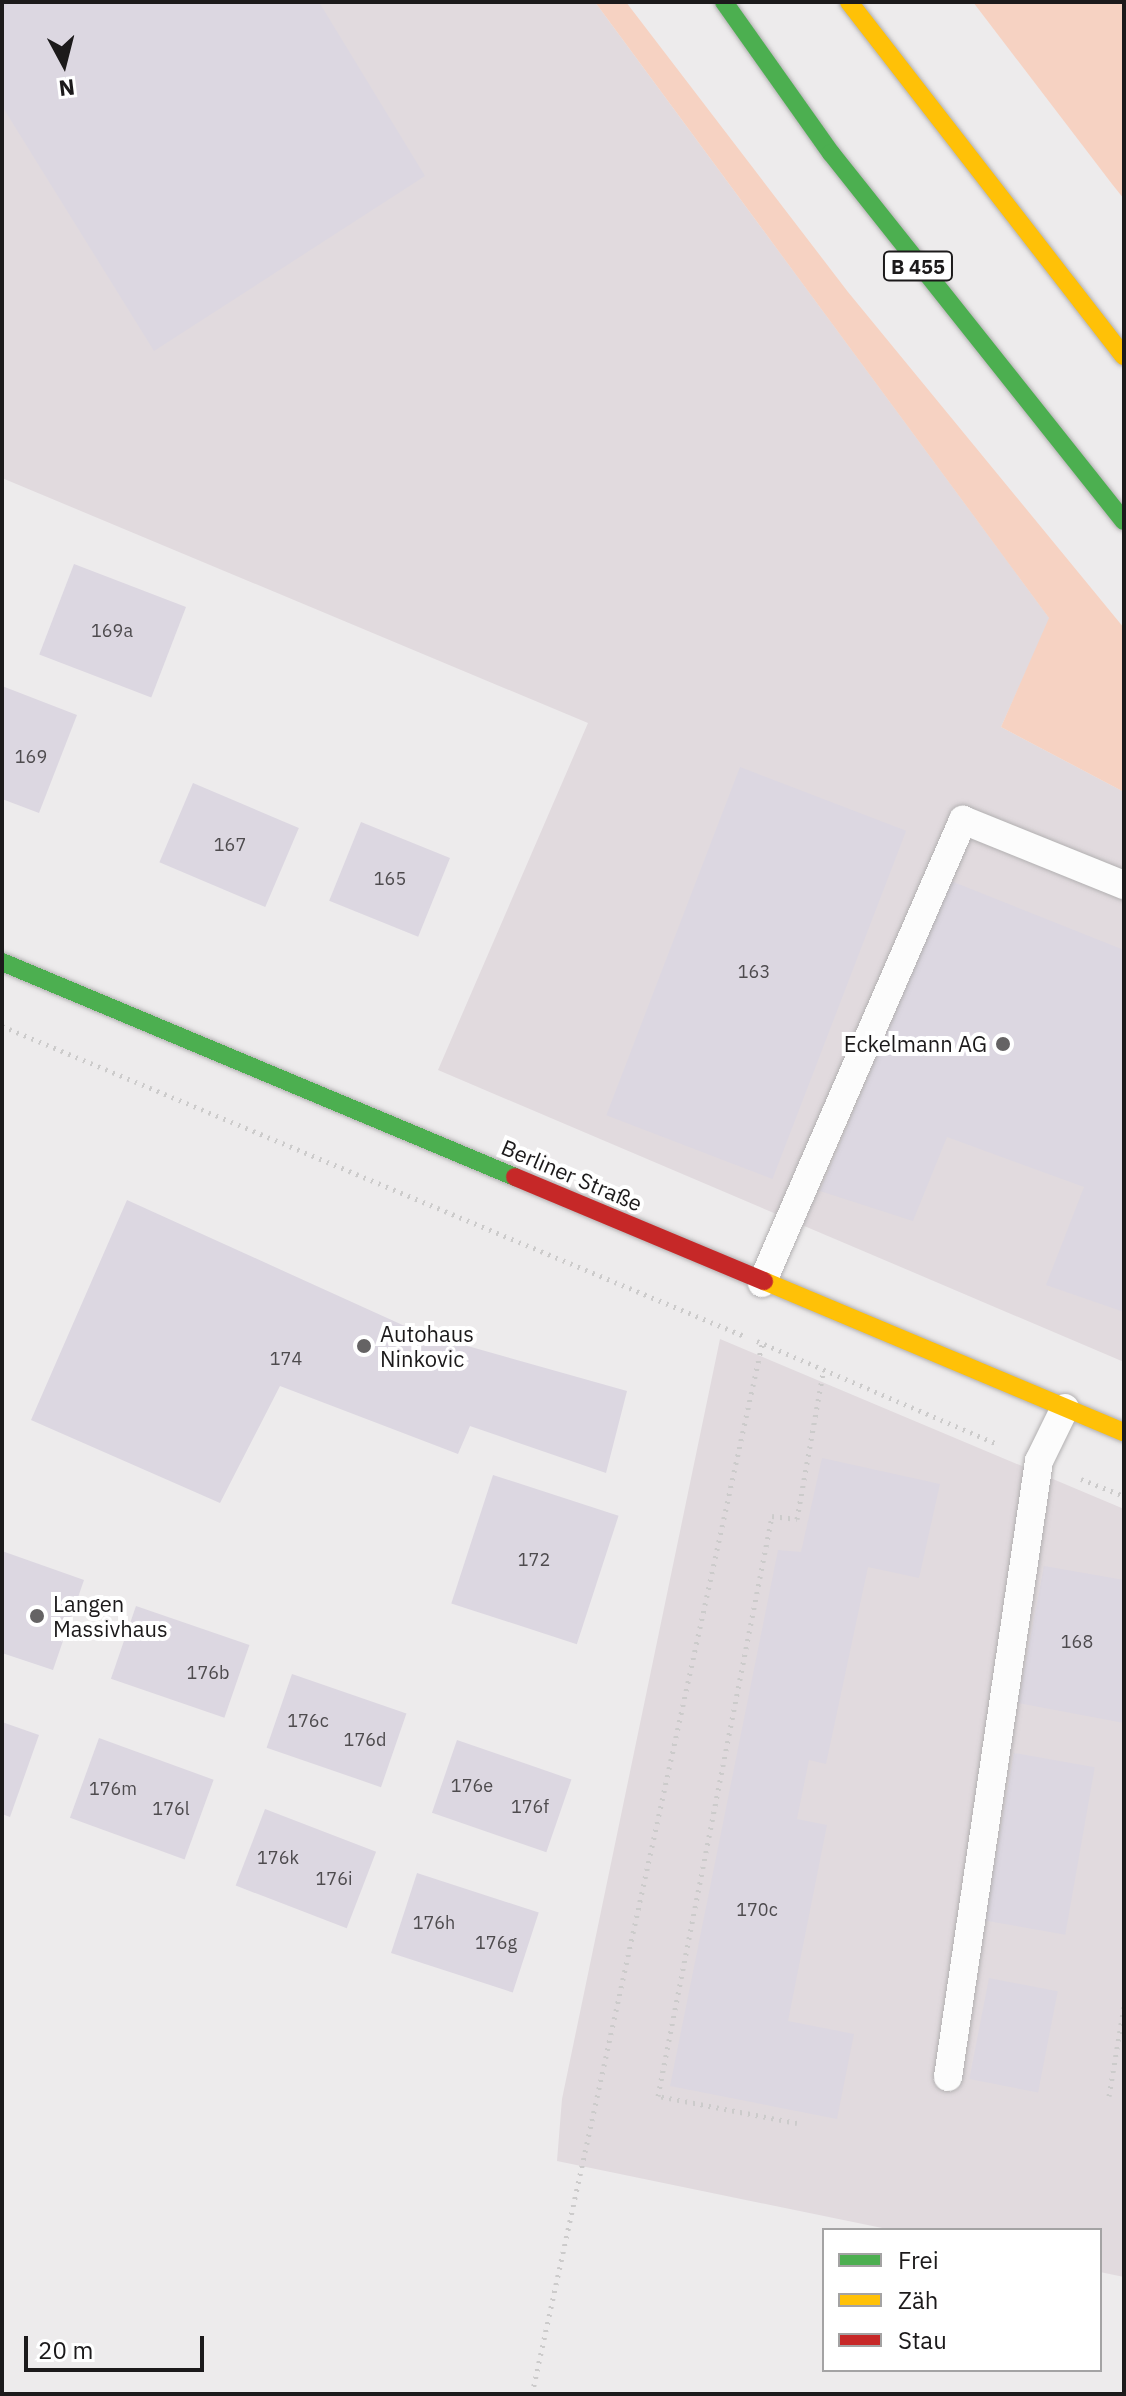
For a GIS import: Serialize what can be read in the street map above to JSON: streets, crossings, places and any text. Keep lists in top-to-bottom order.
{
  "streets": {
    "main road": ["B 455", "Berliner Straße"]
  },
  "places": ["Eckelmann AG", "Autohaus Ninkovic", "Langen Massivhaus"],
  "house_numbers": [
    "169a",
    "169",
    "167",
    "165",
    "163",
    "174",
    "172",
    "168",
    "176b",
    "176c",
    "176d",
    "176e",
    "176m",
    "176f",
    "176l",
    "176k",
    "176i",
    "170c",
    "176h",
    "176g"
  ],
  "legend": ["Frei", "Zäh", "Stau"],
  "scale_bar": "20 m",
  "north": "bottom"
}
